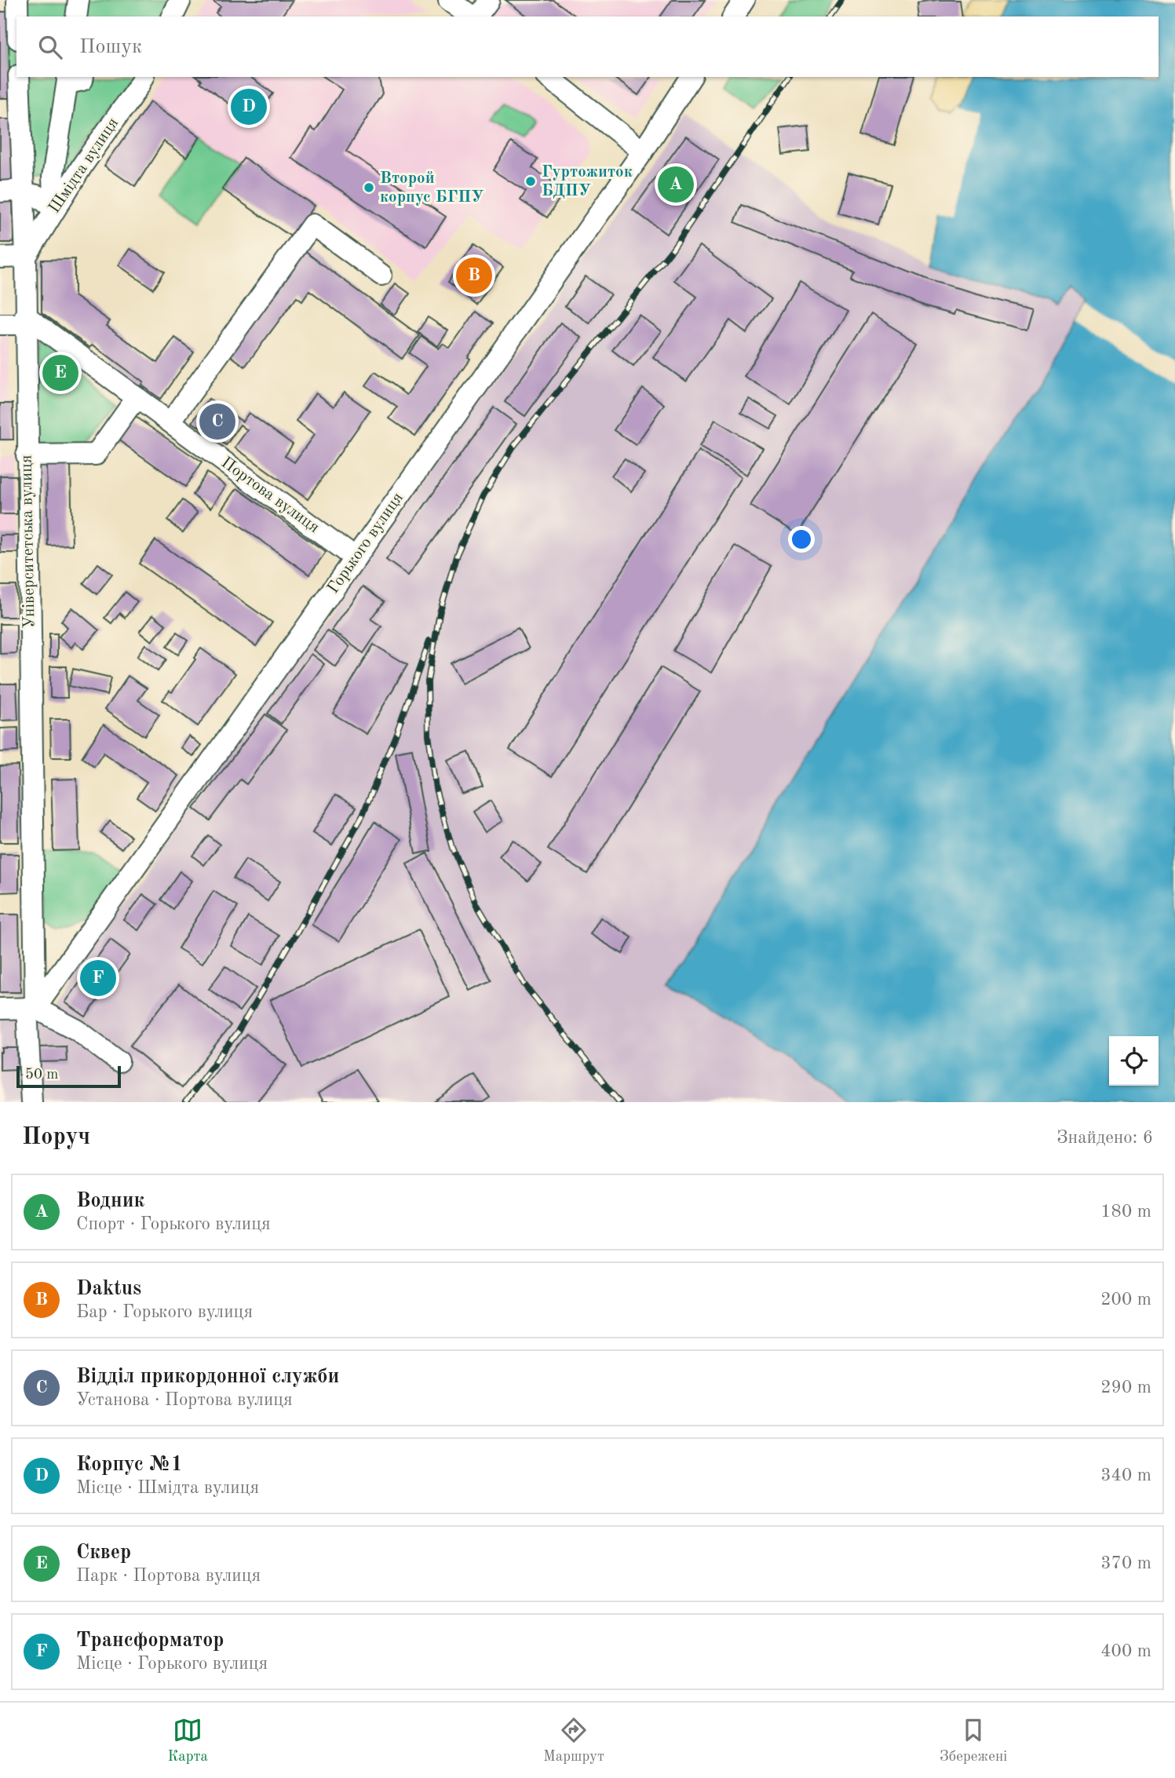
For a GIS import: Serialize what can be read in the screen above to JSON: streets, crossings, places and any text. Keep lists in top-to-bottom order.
{
  "streets": {
    "street": [
      "Шмідта вулиця",
      "Портова вулиця",
      "Університетська вулиця",
      "Горького вулиця"
    ]
  },
  "crossings": [
    ["Шмідта вулиця", "Університетська вулиця"],
    ["Портова вулиця", "Університетська вулиця"],
    ["Портова вулиця", "Горького вулиця"],
    ["Університетська вулиця", "Горького вулиця"]
  ],
  "places": ["Гуртожиток БДПУ", "Второй корпус БГПУ"],
  "scale_bar": "50 m",
  "page": {
    "search": "Пошук",
    "pins": [
      "D",
      "A",
      "B",
      "E",
      "C",
      "F"
    ],
    "scale": "50 m",
    "heading": ["Поруч", "Знайдено: 6"],
    "list": [
      {
        "mark": "A",
        "name": "Водник",
        "note": "Спорт · Горького вулиця",
        "value": "180 m"
      },
      {
        "mark": "B",
        "name": "Daktus",
        "note": "Бар · Горького вулиця",
        "value": "200 m"
      },
      {
        "mark": "C",
        "name": "Відділ прикордонної служби",
        "note": "Установа · Портова вулиця",
        "value": "290 m"
      },
      {
        "mark": "D",
        "name": "Корпус №1",
        "note": "Місце · Шмідта вулиця",
        "value": "340 m"
      },
      {
        "mark": "E",
        "name": "Сквер",
        "note": "Парк · Портова вулиця",
        "value": "370 m"
      },
      {
        "mark": "F",
        "name": "Трансформатор",
        "note": "Місце · Горького вулиця",
        "value": "400 m"
      }
    ],
    "nav": ["Карта", "Маршрут", "Збережені"]
  }
}
